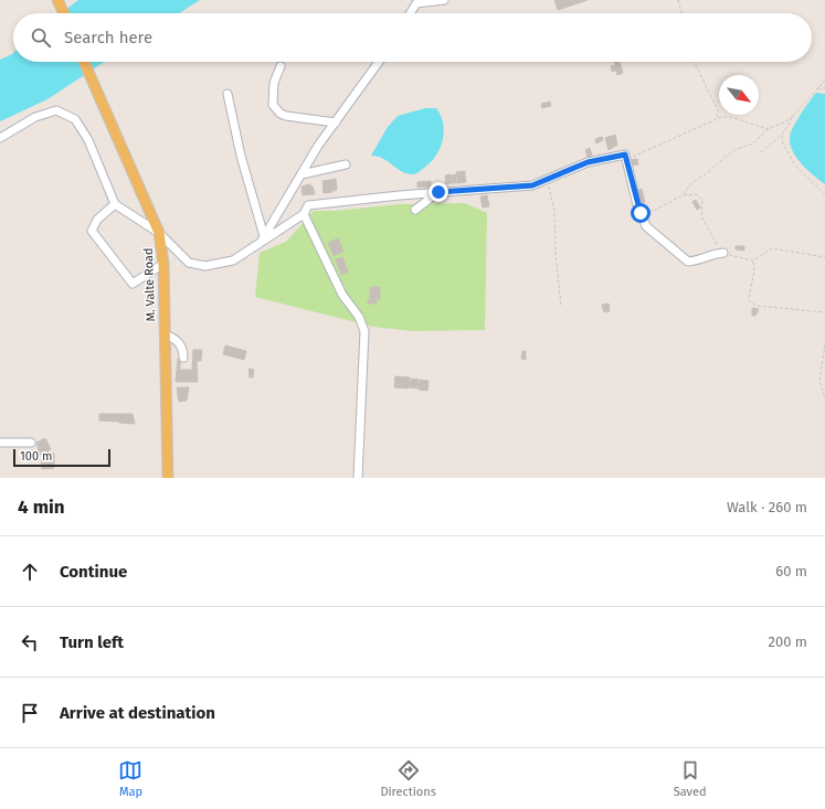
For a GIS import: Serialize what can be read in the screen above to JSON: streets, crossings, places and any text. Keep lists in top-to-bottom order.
{
  "streets": {
    "main road": ["M. Valte Road"]
  },
  "scale_bar": "100 m",
  "north": "bottom right",
  "page": {
    "search": "Search here",
    "scale": "100 m",
    "heading": ["4 min", "Walk · 260 m"],
    "list": [
      ["Continue", "60 m"],
      ["Turn left", "200 m"],
      "Arrive at destination"
    ],
    "nav": ["Map", "Directions", "Saved"]
  }
}
